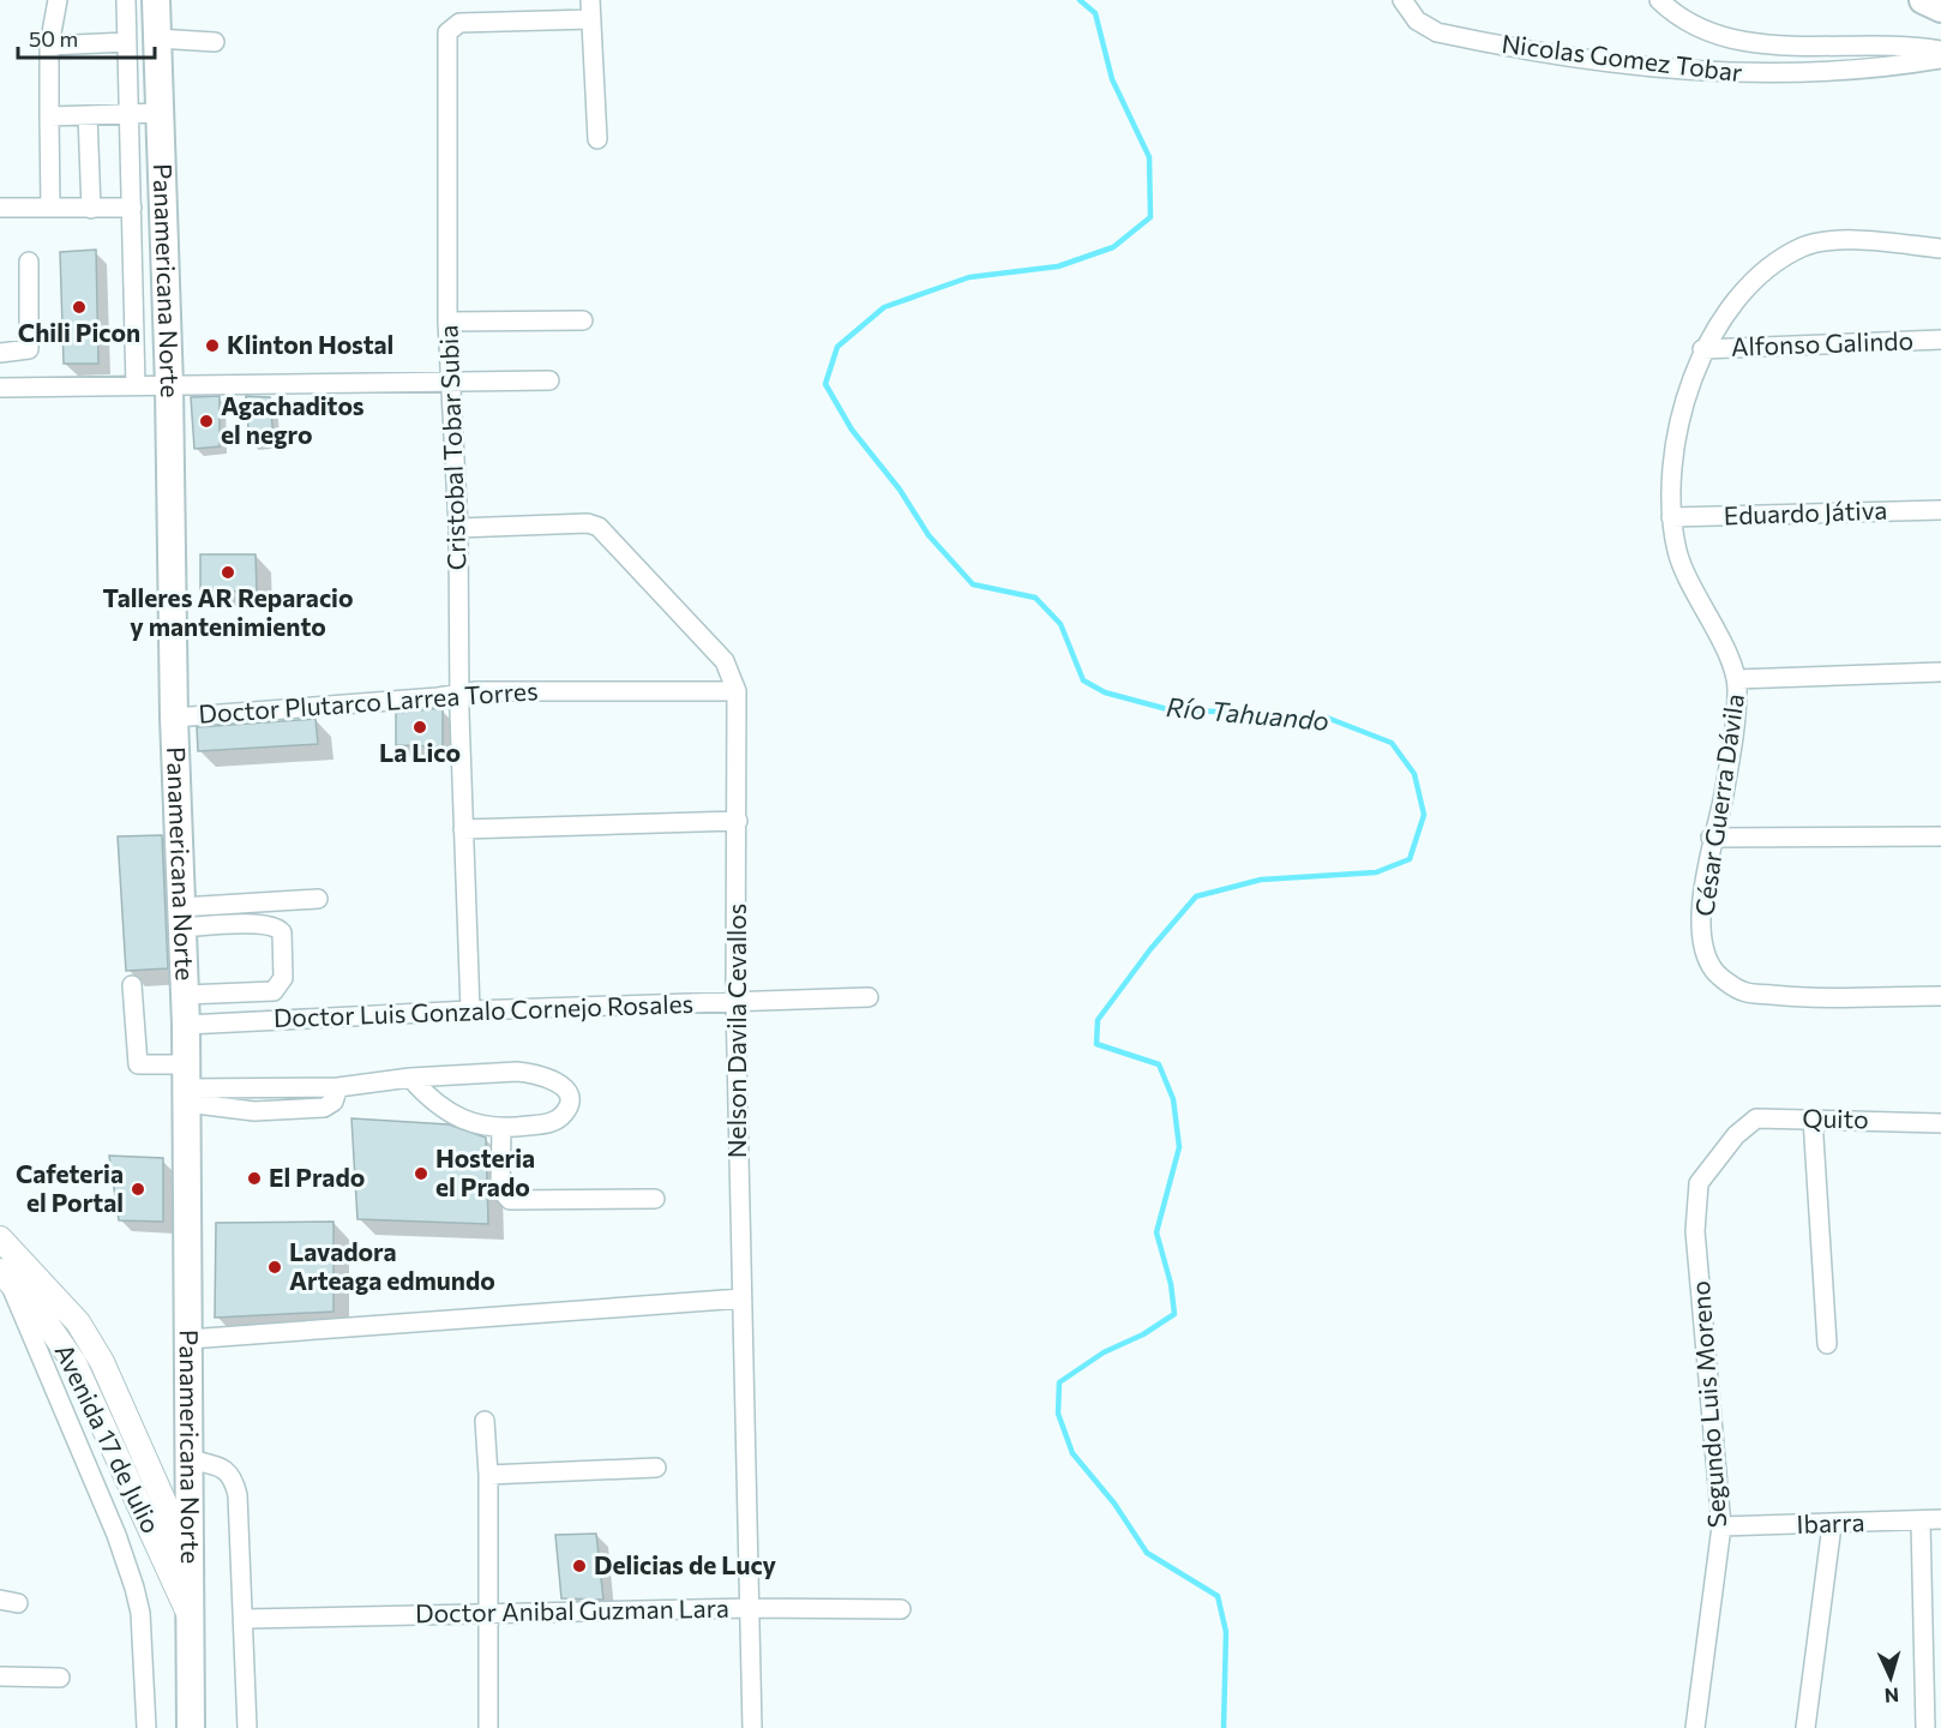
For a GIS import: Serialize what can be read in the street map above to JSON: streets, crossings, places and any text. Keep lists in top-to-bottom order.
{
  "streets": {
    "highway": ["Panamericana Norte"],
    "main road": ["Avenida 17 de Julio"],
    "street": [
      "Nicolas Gomez Tobar",
      "Alfonso Galindo",
      "Cristobal Tobar Subia",
      "Eduardo Játiva",
      "Doctor Plutarco Larrea Torres",
      "César Guerra Dávila",
      "Doctor Luis Gonzalo Cornejo Rosales",
      "Nelson Davila Cevallos",
      "Quito",
      "Segundo Luis Moreno",
      "Ibarra",
      "Doctor Anibal Guzman Lara"
    ]
  },
  "crossings": [
    ["Panamericana Norte", "Doctor Plutarco Larrea Torres"],
    ["Panamericana Norte", "Doctor Luis Gonzalo Cornejo Rosales"],
    ["Panamericana Norte", "Avenida 17 de Julio"],
    ["Alfonso Galindo", "César Guerra Dávila"],
    ["Cristobal Tobar Subia", "Doctor Plutarco Larrea Torres"],
    ["Cristobal Tobar Subia", "Doctor Luis Gonzalo Cornejo Rosales"],
    ["Cristobal Tobar Subia", "Nelson Davila Cevallos"],
    ["Eduardo Játiva", "César Guerra Dávila"],
    ["Doctor Plutarco Larrea Torres", "Nelson Davila Cevallos"],
    ["Doctor Luis Gonzalo Cornejo Rosales", "Nelson Davila Cevallos"],
    ["Nelson Davila Cevallos", "Doctor Anibal Guzman Lara"],
    ["Quito", "Segundo Luis Moreno"],
    ["Segundo Luis Moreno", "Ibarra"]
  ],
  "water": ["Río Tahuando"],
  "places": [
    "Chili Picon",
    "Klinton Hostal",
    "Agachaditos el negro",
    "Talleres AR Reparacio y mantenimiento",
    "La Lico",
    "Hosteria el Prado",
    "El Prado",
    "Cafeteria el Portal",
    "Lavadora Arteaga edmundo",
    "Delicias de Lucy"
  ],
  "scale_bar": "50 m",
  "north": "bottom"
}
